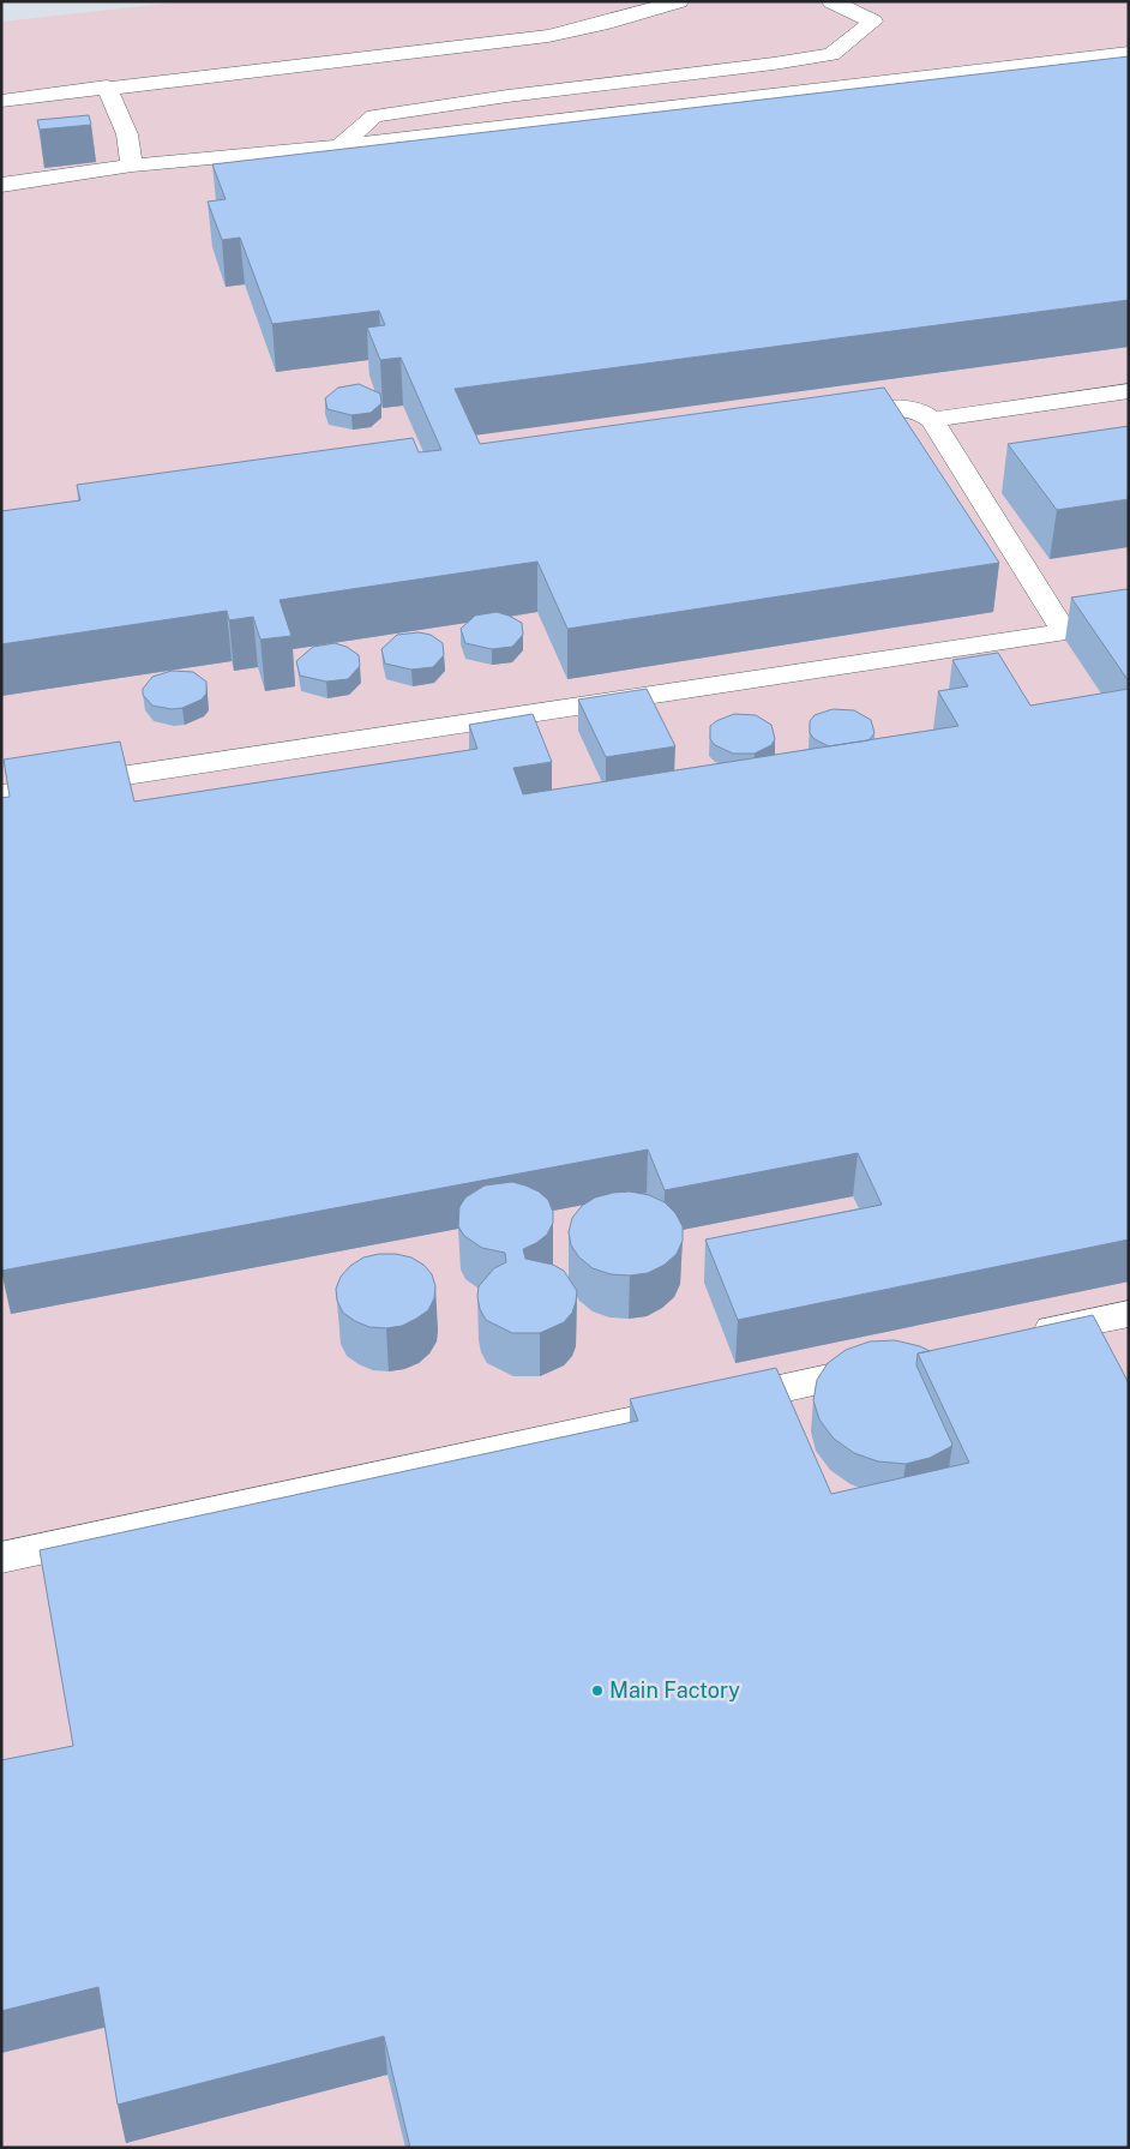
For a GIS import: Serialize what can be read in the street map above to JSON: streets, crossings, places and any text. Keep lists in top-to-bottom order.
{
  "places": ["Main Factory"]
}
